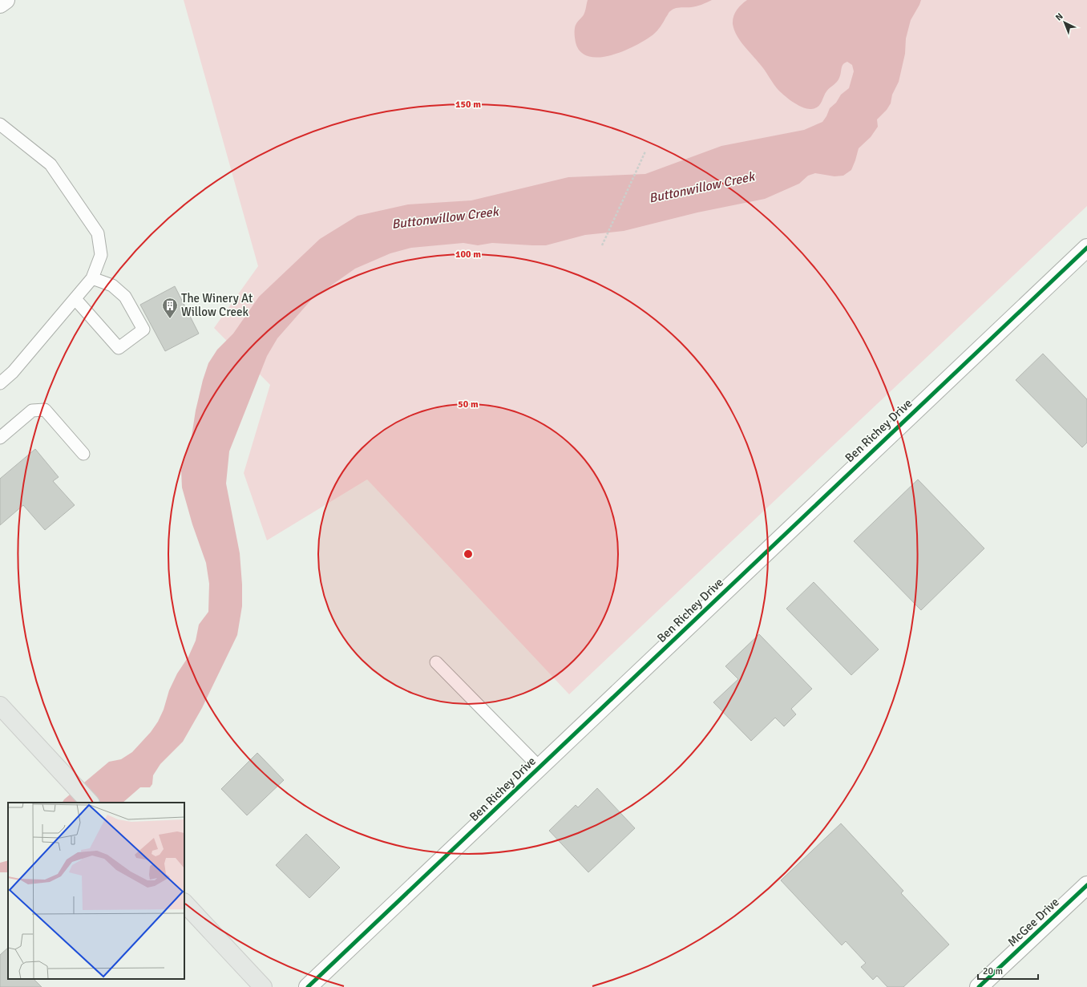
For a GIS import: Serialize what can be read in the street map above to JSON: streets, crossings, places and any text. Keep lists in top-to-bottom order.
{
  "streets": {
    "street": ["Ben Richey Drive", "McGee Drive"]
  },
  "water": ["Buttonwillow Creek"],
  "places": {
    "building": ["The Winery At Willow Creek"]
  },
  "scale_bar": "20 m",
  "north": "top left",
  "rings": ["150 m", "100 m", "50 m"]
}
